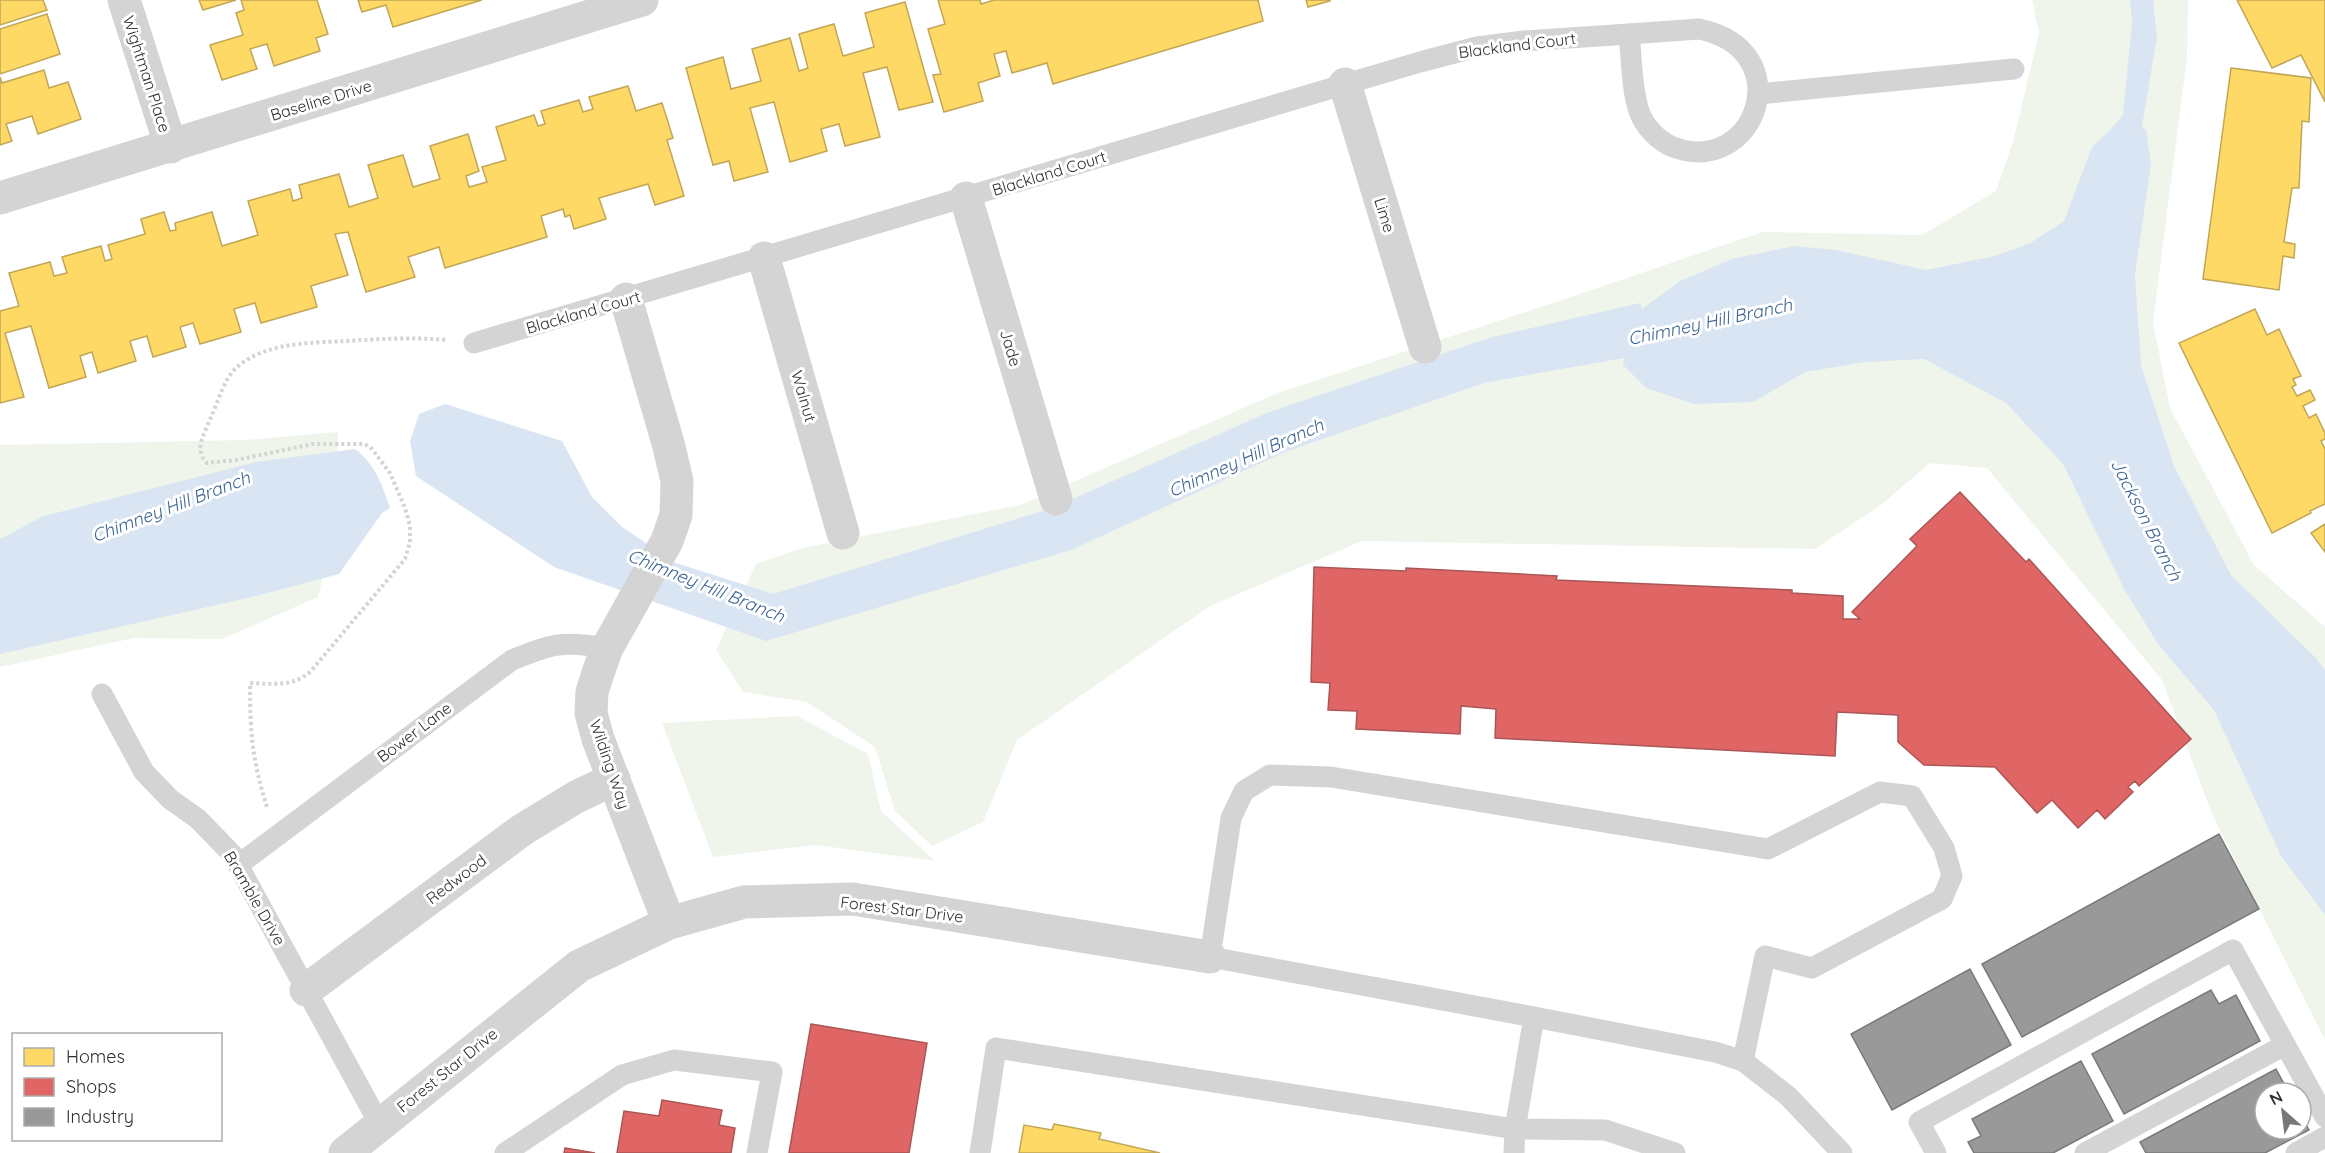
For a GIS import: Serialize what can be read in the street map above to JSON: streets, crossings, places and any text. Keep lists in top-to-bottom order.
{
  "streets": {
    "street": [
      "Wightman Place",
      "Baseline Drive",
      "Lime",
      "Jade",
      "Walnut",
      "Wilding Way",
      "Redwood",
      "Forest Star Drive"
    ],
    "lane": ["Blackland Court", "Bower Lane", "Bramble Drive"]
  },
  "crossings": [
    ["Blackland Court", "Lime"],
    ["Blackland Court", "Jade"],
    ["Blackland Court", "Walnut"],
    ["Blackland Court", "Wilding Way"],
    ["Wightman Place", "Baseline Drive"],
    ["Bower Lane", "Wilding Way"],
    ["Bower Lane", "Bramble Drive"],
    ["Wilding Way", "Redwood"],
    ["Wilding Way", "Forest Star Drive"],
    ["Redwood", "Bramble Drive"],
    ["Bramble Drive", "Forest Star Drive"]
  ],
  "water": ["Chimney Hill Branch", "Jackson Branch"],
  "legend": ["Homes", "Shops", "Industry"],
  "north": "top left"
}
